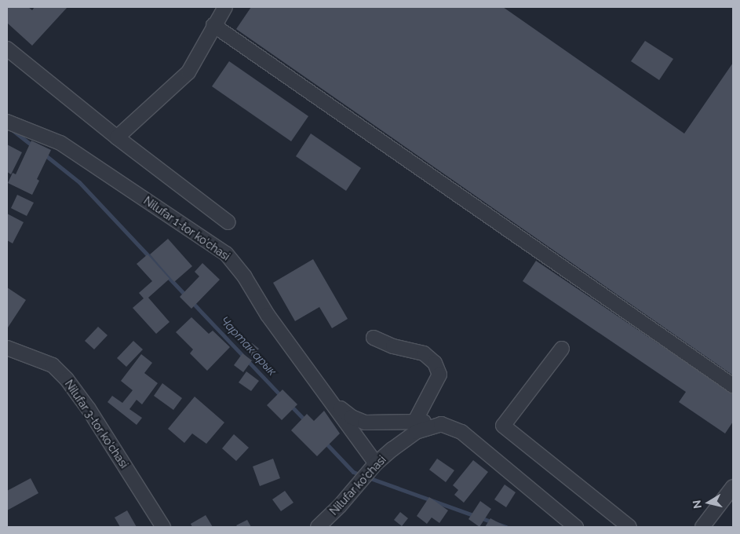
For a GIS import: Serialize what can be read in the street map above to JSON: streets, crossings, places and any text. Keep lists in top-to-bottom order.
{
  "streets": {
    "street": ["Nilufar 1-tor ko'chasi", "Nilufar 3-tor ko'chasi", "Nilufar ko'chasi"]
  },
  "crossings": [
    ["Nilufar 1-tor ko'chasi", "Nilufar ko'chasi"]
  ],
  "water": ["Чартак арык"],
  "north": "left"
}
